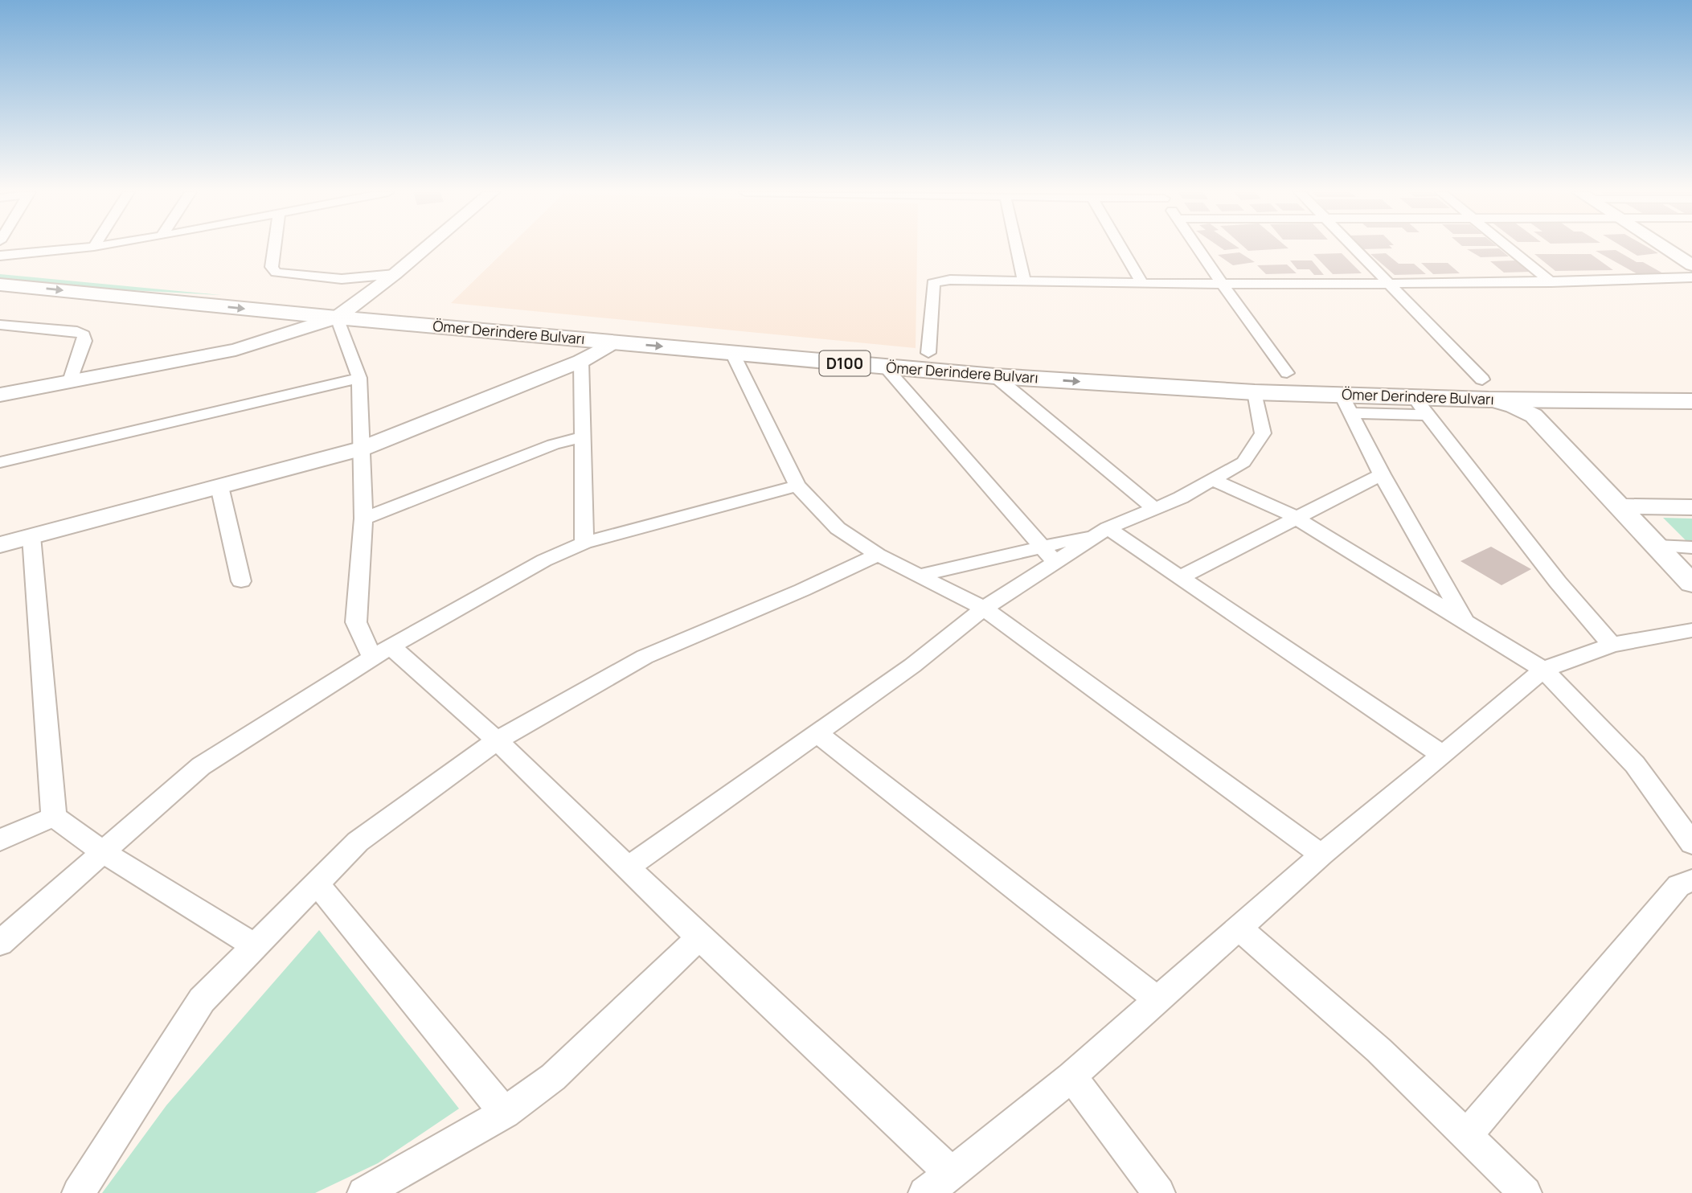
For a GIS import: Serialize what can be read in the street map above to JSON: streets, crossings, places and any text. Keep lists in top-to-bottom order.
{
  "streets": {
    "highway": ["Ömer Derindere Bulvarı", "D100"]
  }
}
